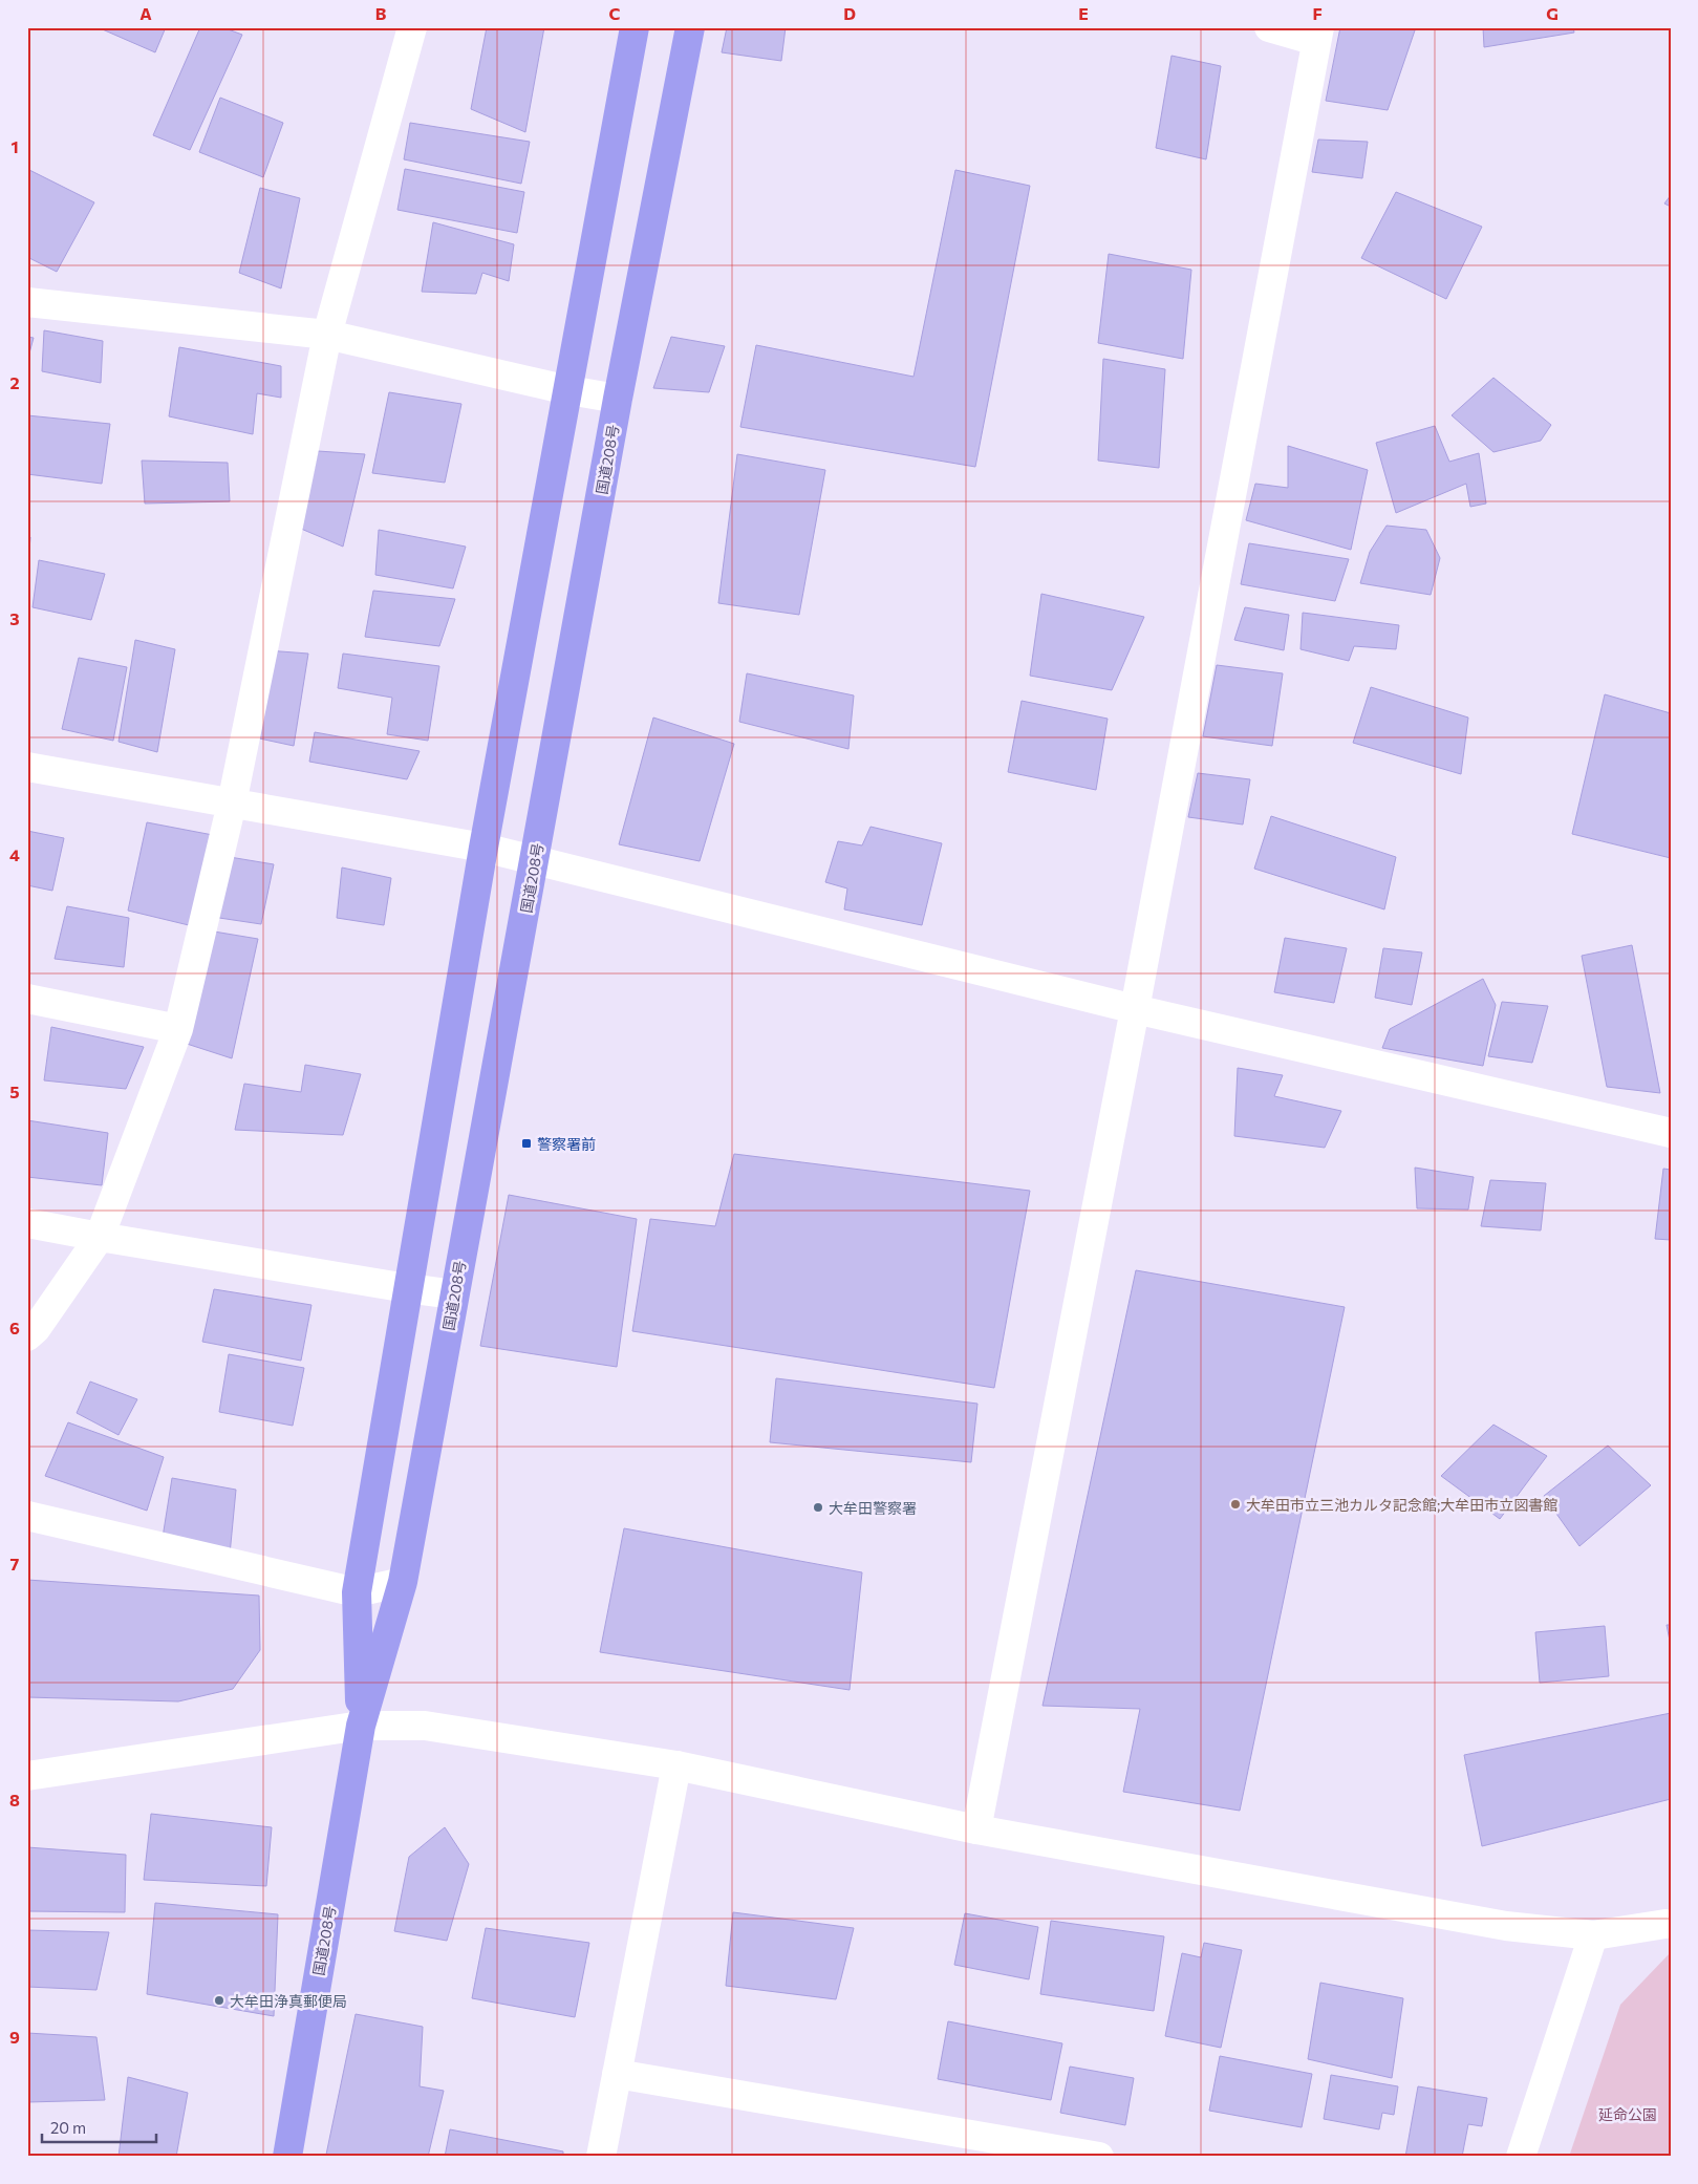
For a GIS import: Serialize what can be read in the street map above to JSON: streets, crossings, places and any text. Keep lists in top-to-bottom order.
{
  "streets": {
    "highway": ["国道208号"]
  },
  "parks": ["延命公園"],
  "places": {
    "transit": ["警察署前"],
    "other": ["大牟田市立三池カルタ記念館;大牟田市立図書館", "大牟田警察署", "大牟田浄真郵便局"]
  },
  "scale_bar": "20 m",
  "grid": {
    "columns": [
      "A",
      "B",
      "C",
      "D",
      "E",
      "F",
      "G"
    ],
    "rows": [
      "1",
      "2",
      "3",
      "4",
      "5",
      "6",
      "7",
      "8",
      "9"
    ]
  }
}
